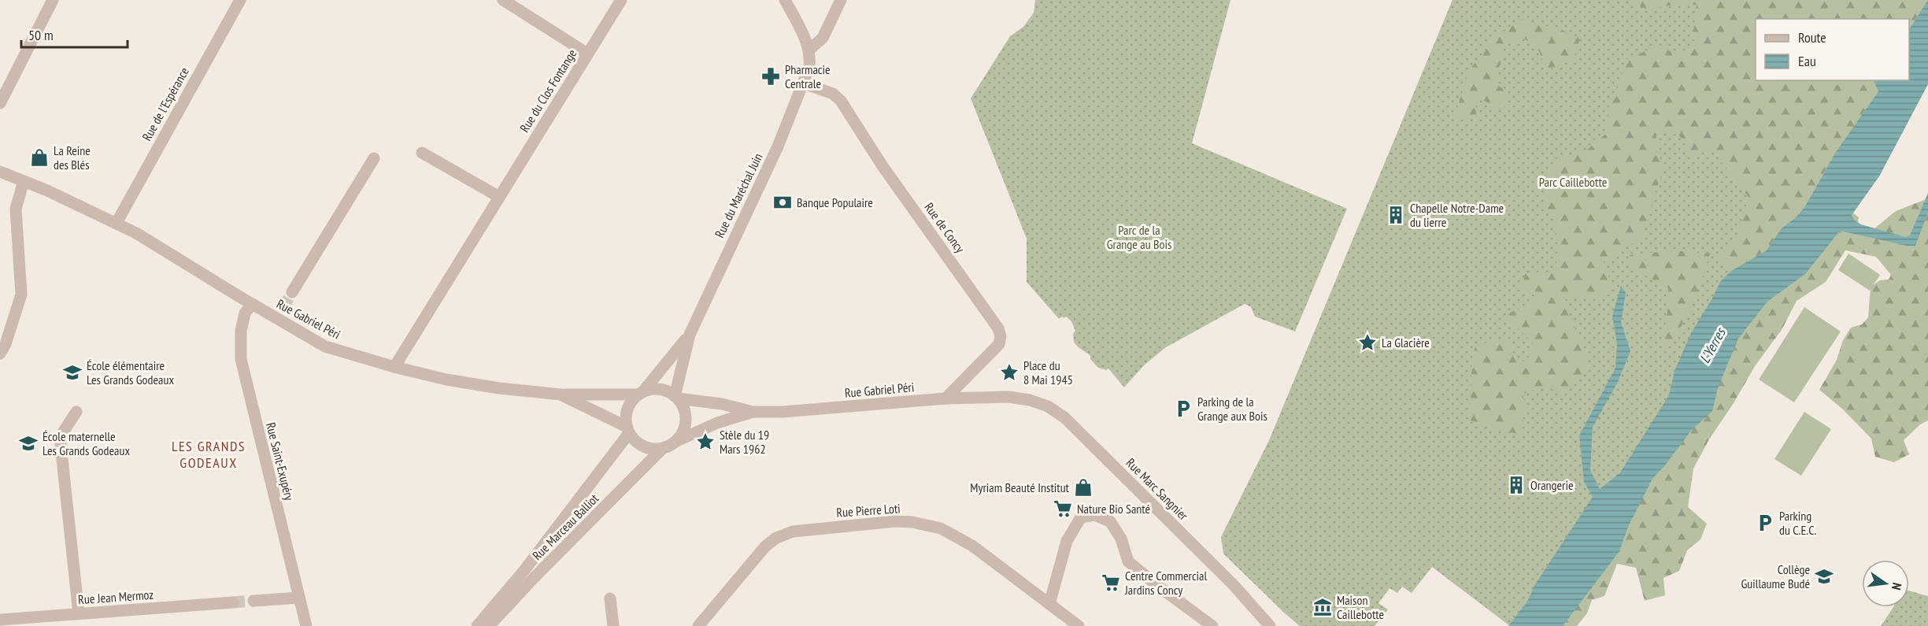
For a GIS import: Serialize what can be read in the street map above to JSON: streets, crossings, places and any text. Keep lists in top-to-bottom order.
{
  "streets": {
    "street": [
      "Rue du Clos Fontange",
      "Rue de l'Espérance",
      "Rue du Maréchal Juin",
      "Rue de Concy",
      "Rue Gabriel Péri",
      "Rue Saint-Exupéry",
      "Rue Marc Sangnier",
      "Rue Pierre Loti",
      "Rue Marceau Balliot",
      "Rue Jean Mermoz"
    ]
  },
  "crossings": [
    ["Rue du Clos Fontange", "Rue Gabriel Péri"],
    ["Rue de l'Espérance", "Rue Gabriel Péri"],
    ["Rue du Maréchal Juin", "Rue de Concy"],
    ["Rue du Maréchal Juin", "Rue Gabriel Péri"],
    ["Rue du Maréchal Juin", "Rue Marceau Balliot"],
    ["Rue de Concy", "Rue Gabriel Péri"],
    ["Rue Gabriel Péri", "Rue Saint-Exupéry"],
    ["Rue Gabriel Péri", "Rue Marc Sangnier"],
    ["Rue Gabriel Péri", "Rue Marceau Balliot"]
  ],
  "districts": ["LES GRANDS GODEAUX"],
  "water": ["L'Yerres"],
  "parks": ["Parc Caillebotte", "Parc de la Grange au Bois"],
  "places": {
    "pharmacy": ["Pharmacie Centrale"],
    "shop": ["La Reine des Blés", "Myriam Beauté Institut"],
    "bank": ["Banque Populaire"],
    "building": ["Chapelle Notre-Dame du lierre", "Orangerie"],
    "place": ["La Glacière", "Place du 8 Mai 1945", "Stèle du 19 Mars 1962"],
    "school or university": ["École élémentaire Les Grands Godeaux", "École maternelle Les Grands Godeaux", "Collège Guillaume Budé"],
    "parking": ["Parking de la Grange aux Bois", "Parking du C.E.C."],
    "supermarket": ["Nature Bio Santé", "Centre Commercial Jardins Concy"],
    "museum": ["Maison Caillebotte"]
  },
  "legend": ["Route", "Eau"],
  "scale_bar": "50 m",
  "north": "right"
}
